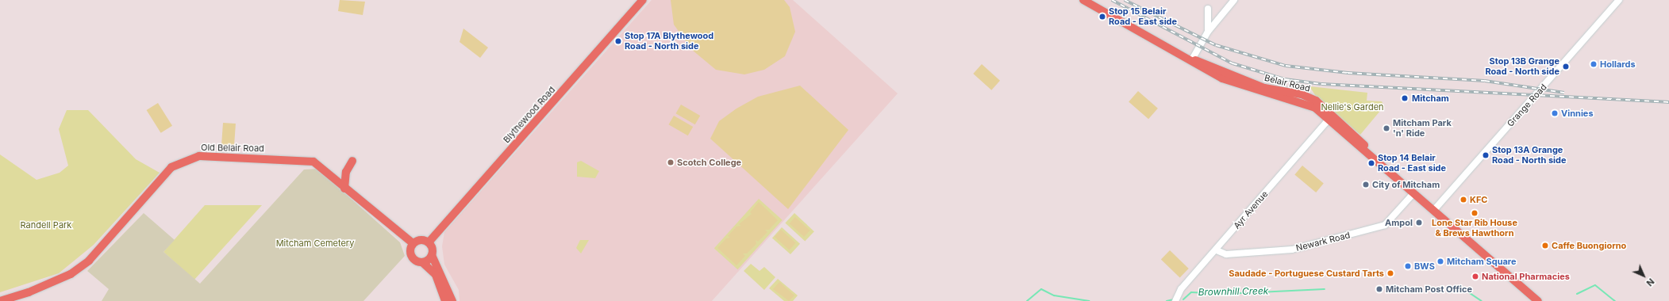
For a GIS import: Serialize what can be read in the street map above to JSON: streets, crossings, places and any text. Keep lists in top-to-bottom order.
{
  "streets": {
    "main road": ["Belair Road", "Blythewood Road", "Old Belair Road"],
    "street": ["Grange Road", "Ayr Avenue", "Newark Road"]
  },
  "crossings": [
    ["Belair Road", "Grange Road"],
    ["Belair Road", "Ayr Avenue"],
    ["Belair Road", "Newark Road"],
    ["Blythewood Road", "Old Belair Road"],
    ["Ayr Avenue", "Newark Road"]
  ],
  "water": ["Brownhill Creek"],
  "parks": ["Nellie's Garden", "Randell Park", "Mitcham Cemetery"],
  "places": [
    "Stop 15 Belair Road - East side",
    "Stop 17A Blythewood Road - North side",
    "Hollards",
    "Stop 13B Grange Road - North side",
    "Mitcham",
    "Vinnies",
    "Mitcham Park 'n' Ride",
    "Stop 13A Grange Road - North side",
    "Scotch College",
    "Stop 14 Belair Road - East side",
    "City of Mitcham",
    "KFC",
    "Lone Star Rib House & Brews Hawthorn",
    "Ampol",
    "Caffe Buongiorno",
    "Mitcham Square",
    "BWS",
    "Saudade - Portuguese Custard Tarts",
    "National Pharmacies",
    "Mitcham Post Office"
  ],
  "north": "bottom right"
}
